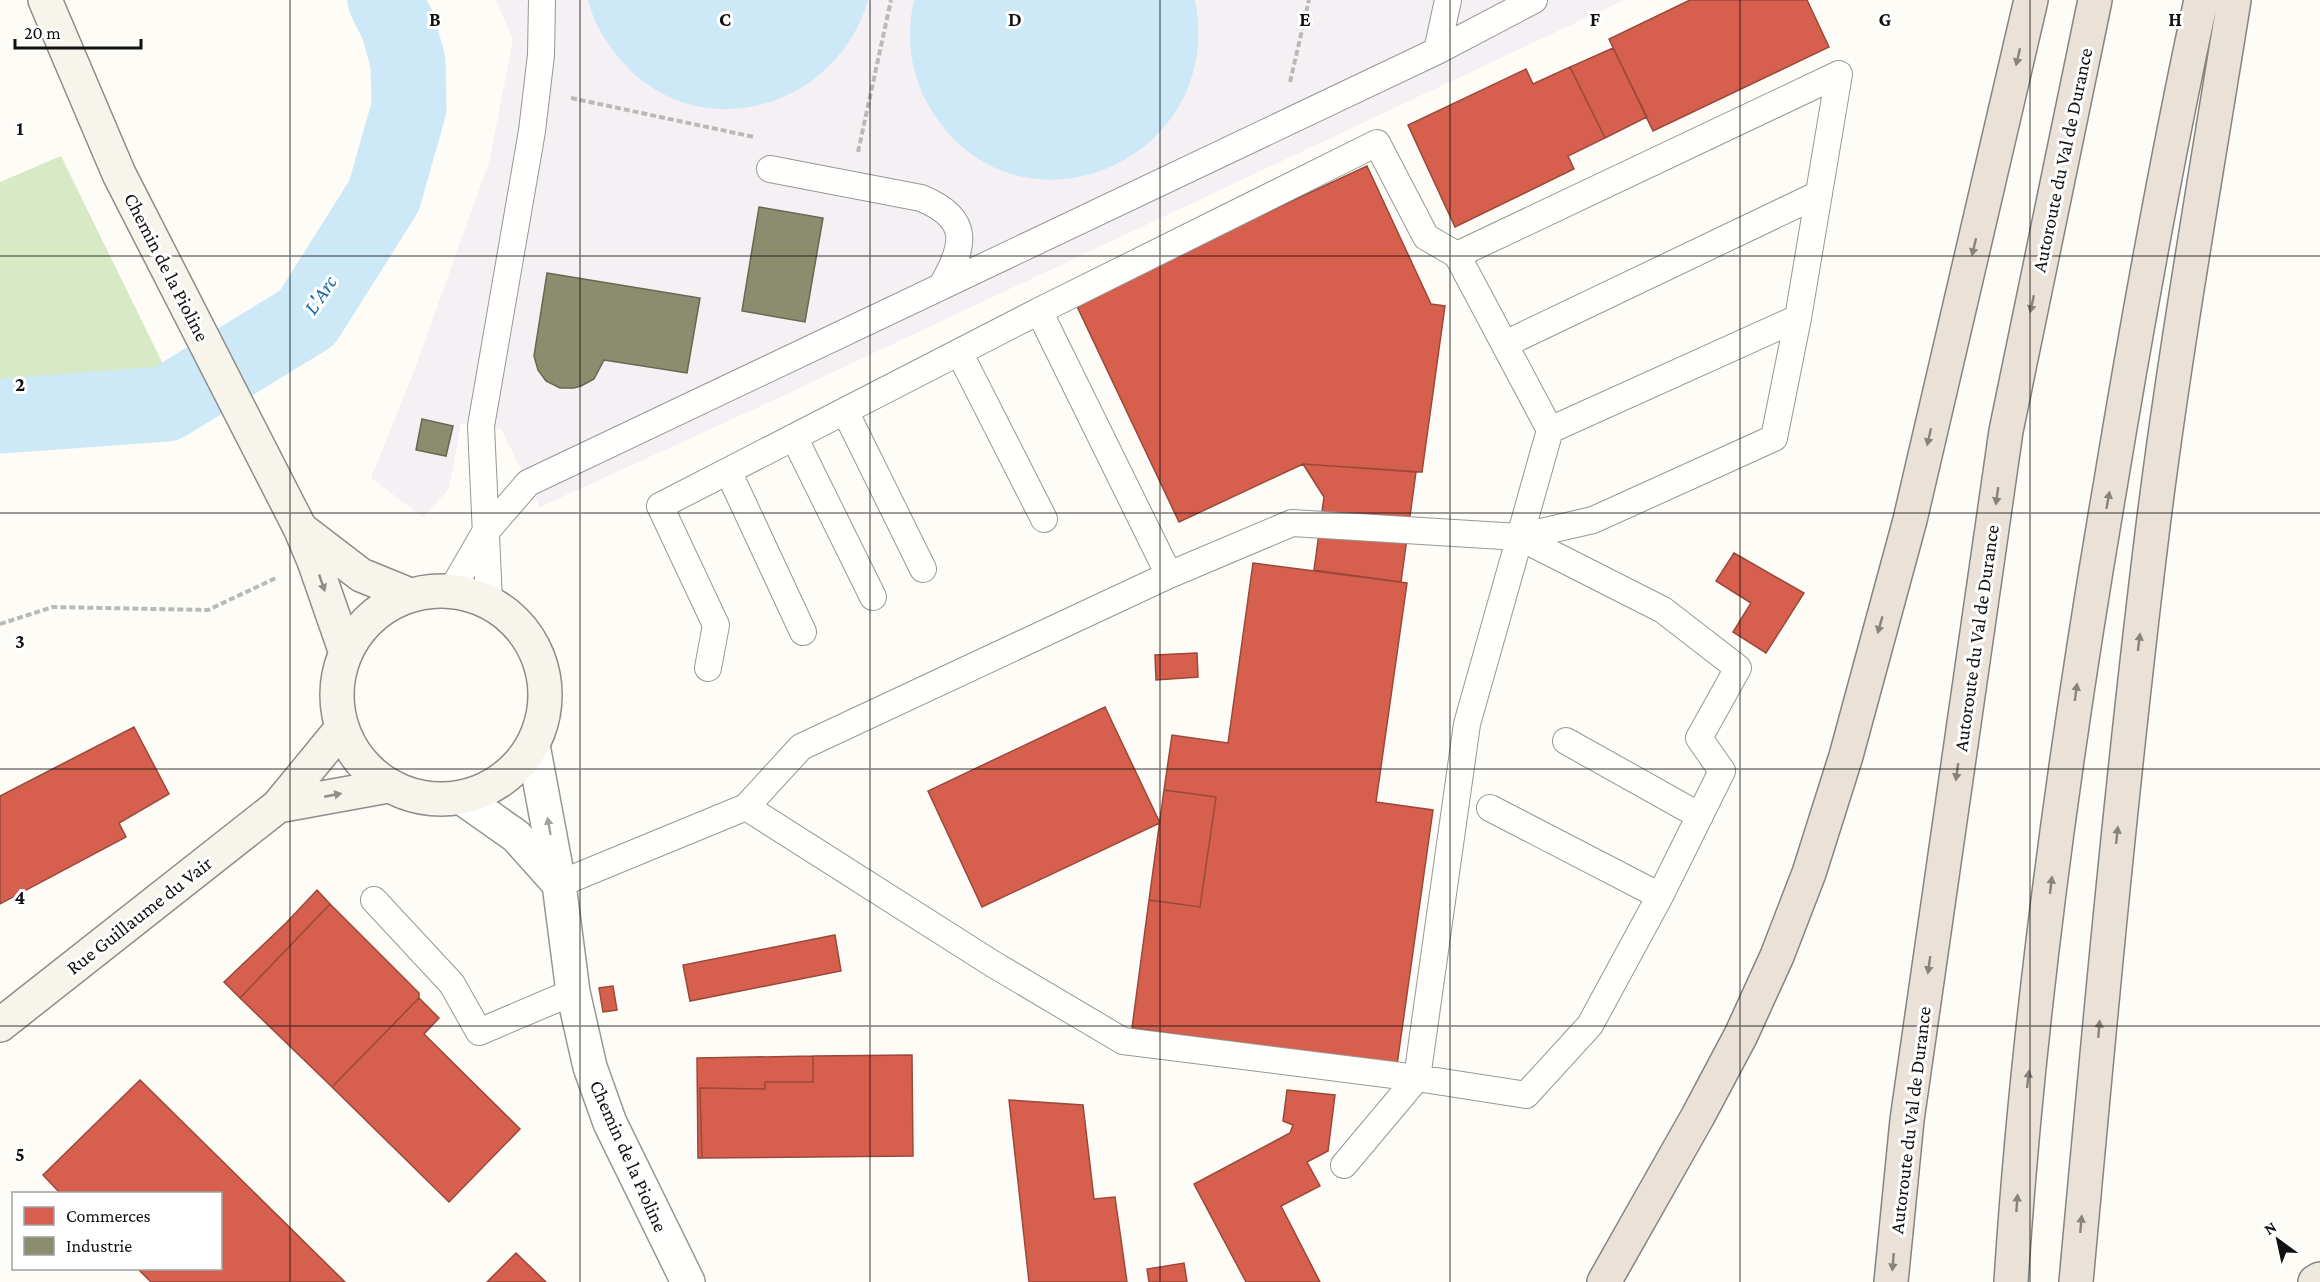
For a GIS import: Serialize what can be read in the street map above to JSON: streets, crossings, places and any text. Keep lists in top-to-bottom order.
{
  "streets": {
    "highway": ["Autoroute du Val de Durance"],
    "main road": ["Chemin de la Pioline", "Rue Guillaume du Vair"]
  },
  "crossings": [
    ["Chemin de la Pioline", "Rue Guillaume du Vair"]
  ],
  "water": ["L'Arc"],
  "legend": ["Commerces", "Industrie"],
  "scale_bar": "20 m",
  "north": "top left",
  "grid": {
    "columns": [
      "B",
      "C",
      "D",
      "E",
      "F",
      "G",
      "H"
    ],
    "rows": [
      "1",
      "2",
      "3",
      "4",
      "5"
    ]
  }
}
